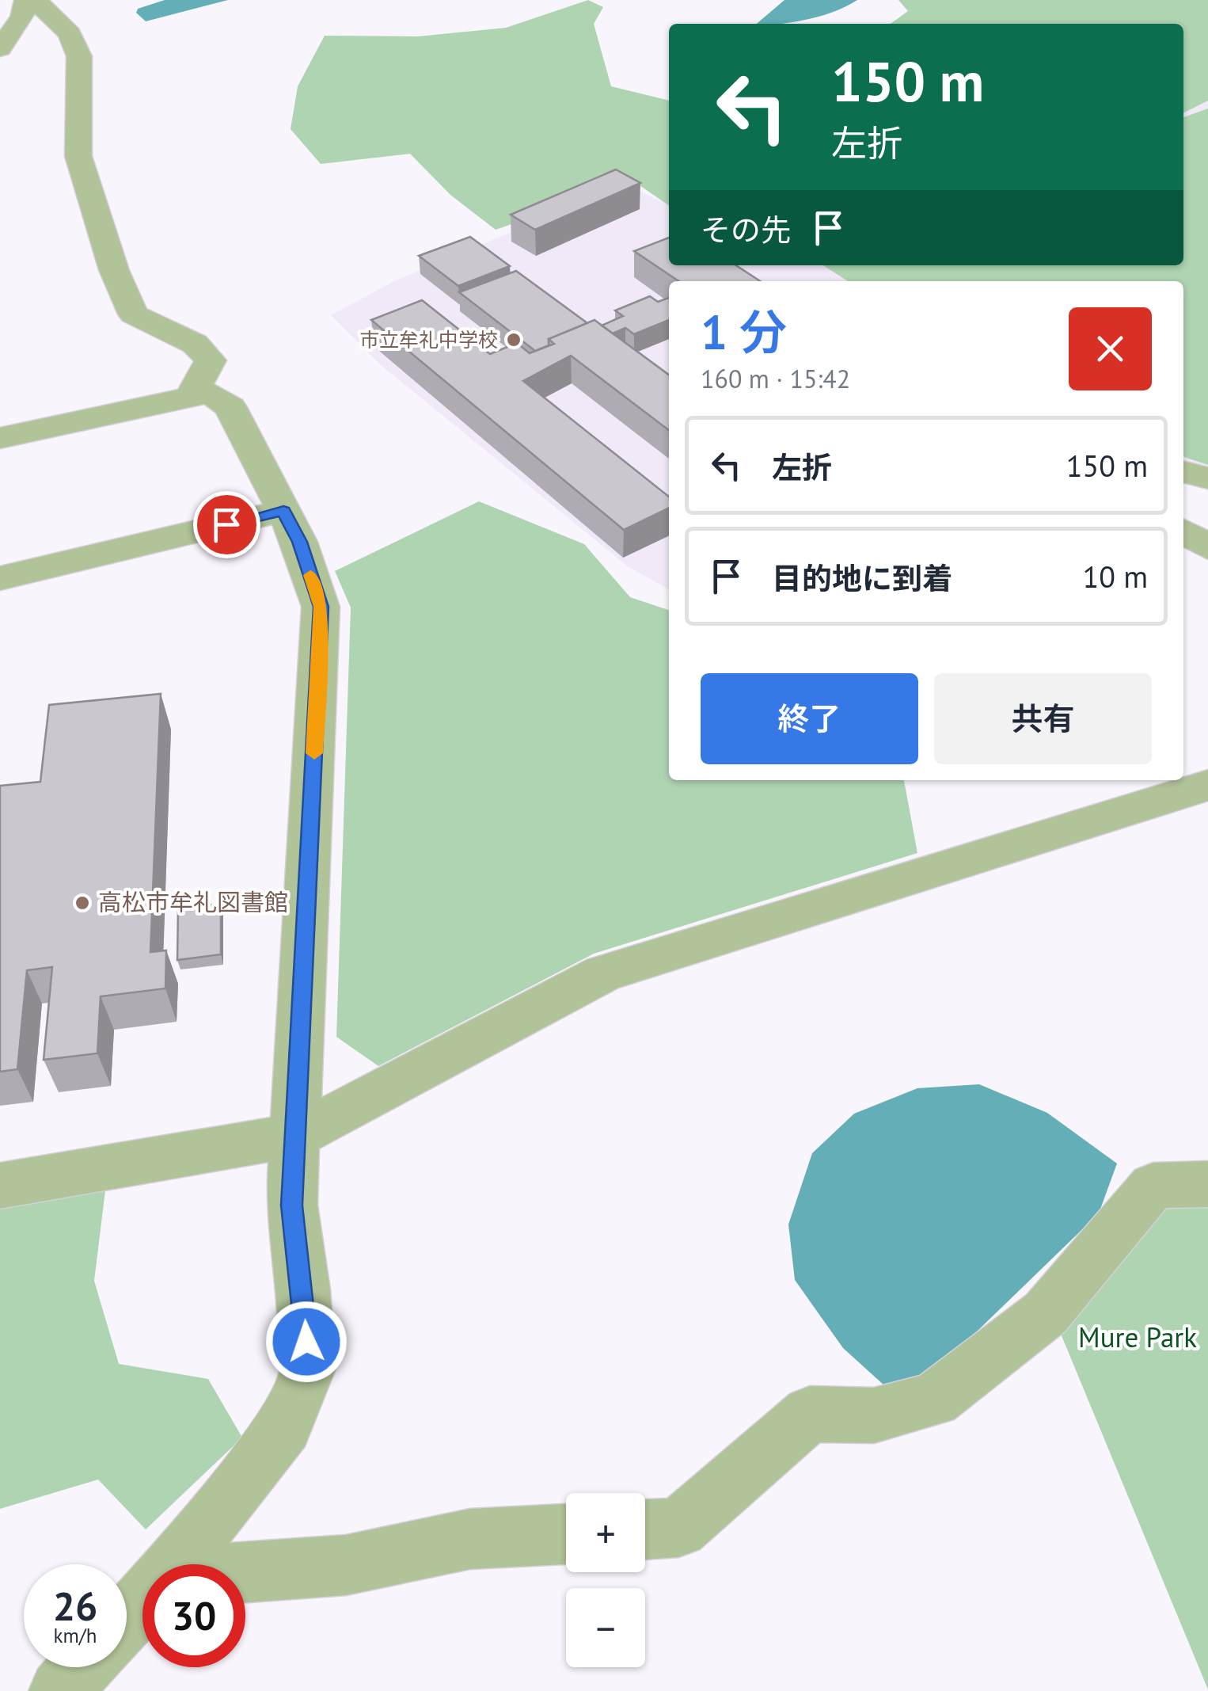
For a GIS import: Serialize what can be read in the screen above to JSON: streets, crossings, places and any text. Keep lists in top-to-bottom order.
{
  "parks": ["Mure Park"],
  "places": ["市立牟礼中学校", "高松市牟礼図書館"],
  "page": {
    "turn": ["150 m", "左折"],
    "then": "その先",
    "heading": ["1 分", "160 m · 15:42"],
    "list": [
      {
        "name": "左折",
        "value": "150 m"
      },
      {
        "name": "目的地に到着",
        "value": "10 m"
      }
    ],
    "buttons": ["終了", "共有"],
    "map_buttons": ["+", "−"],
    "speed": "26 km/h",
    "limit": "30"
  }
}
